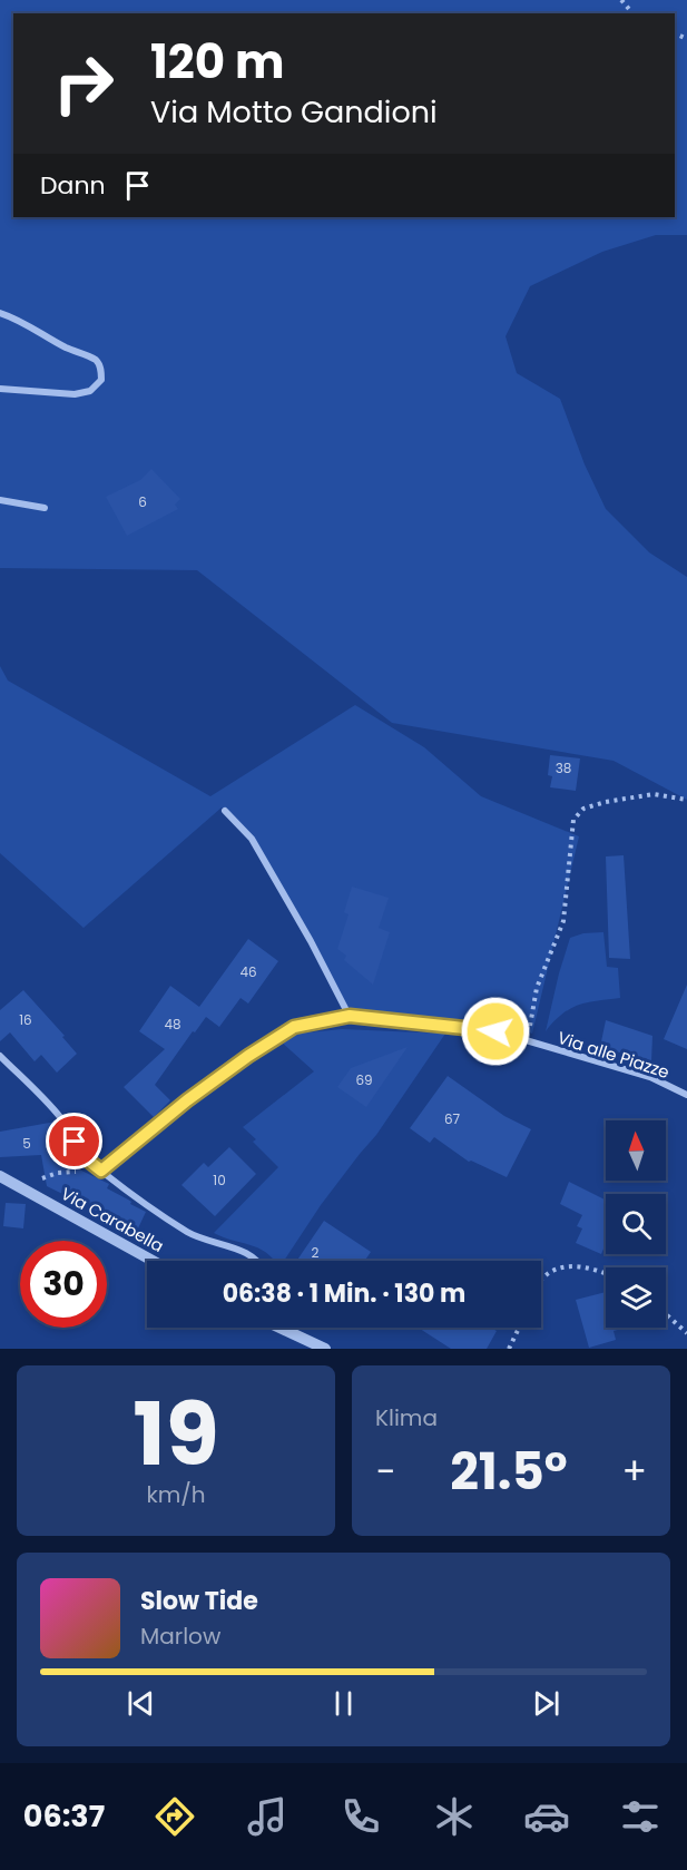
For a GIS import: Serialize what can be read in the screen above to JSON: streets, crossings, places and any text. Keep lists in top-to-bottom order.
{
  "streets": {
    "street": ["Via alle Piazze", "Via Carabella"]
  },
  "house_numbers": [
    "6",
    "38",
    "46",
    "16",
    "48",
    "69",
    "67",
    "5",
    "10",
    "2"
  ],
  "north": "top",
  "page": {
    "turn": ["120 m", "Via Motto Gandioni"],
    "then": "Dann",
    "limit": "30",
    "trip": "06:38 · 1 Min. · 130 m",
    "tile": [
      ["19", "km/h"],
      "Klima"
    ],
    "heat": ["−", "21.5°", "+"],
    "song": ["Slow Tide", "Marlow"],
    "tabs": "06:37"
  }
}
